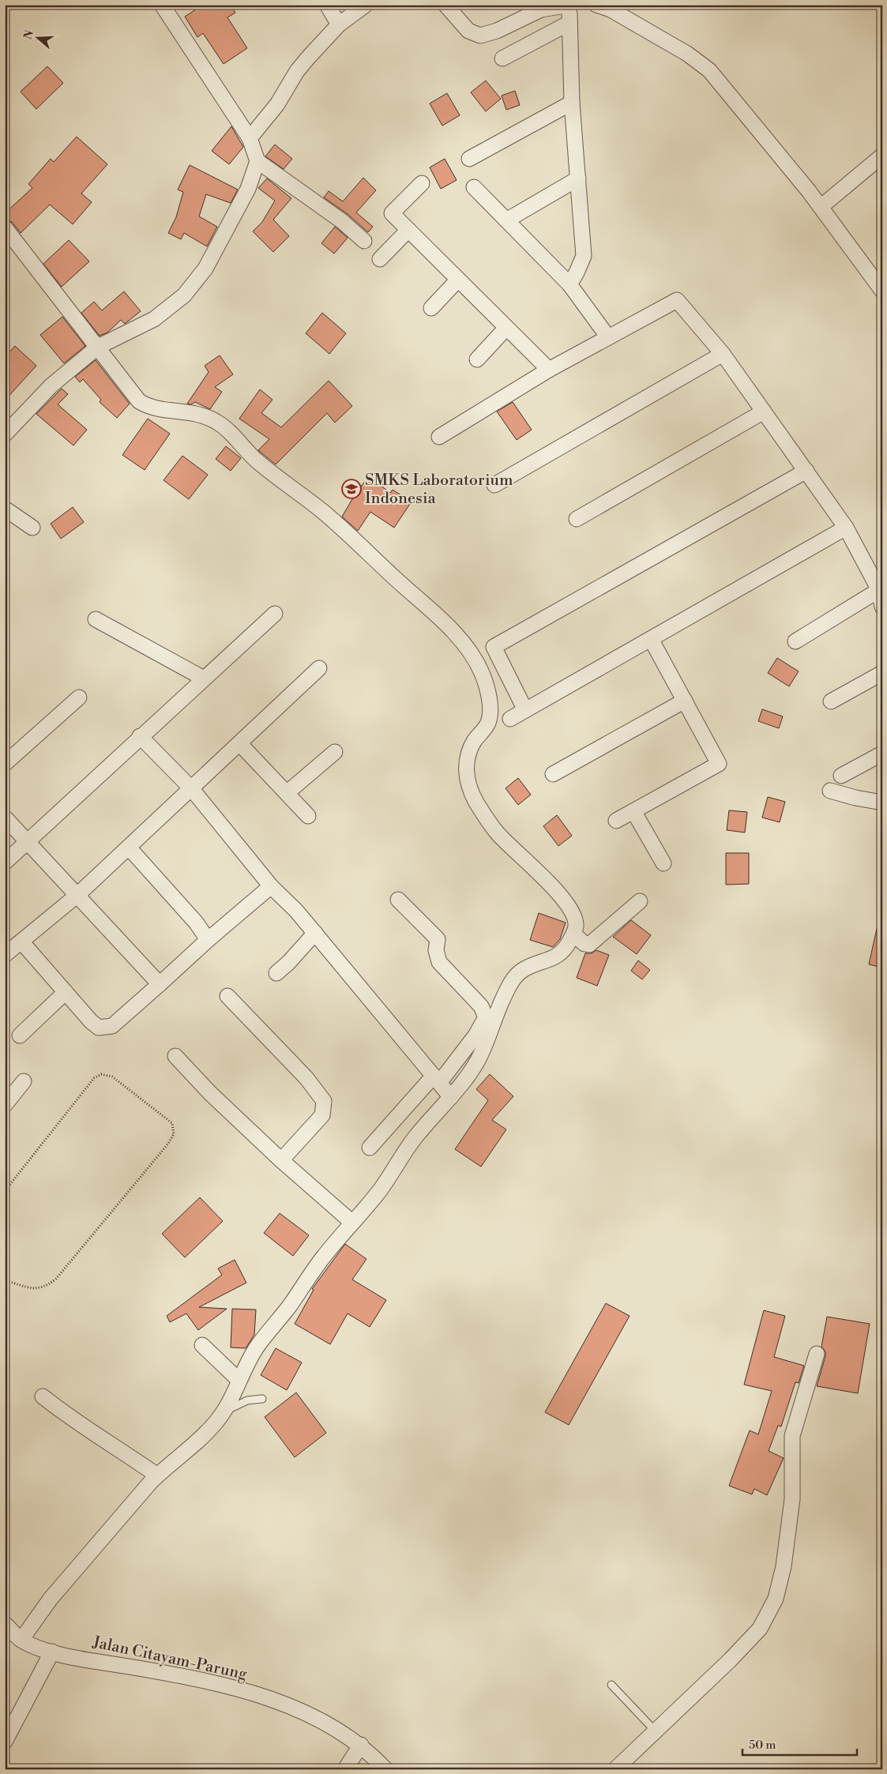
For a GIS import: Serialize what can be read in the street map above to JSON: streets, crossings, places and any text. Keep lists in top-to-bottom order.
{
  "streets": {
    "street": ["Jalan Citayam-Parung"]
  },
  "places": {
    "school or university": ["SMKS Laboratorium Indonesia"]
  },
  "scale_bar": "50 m",
  "north": "left"
}
